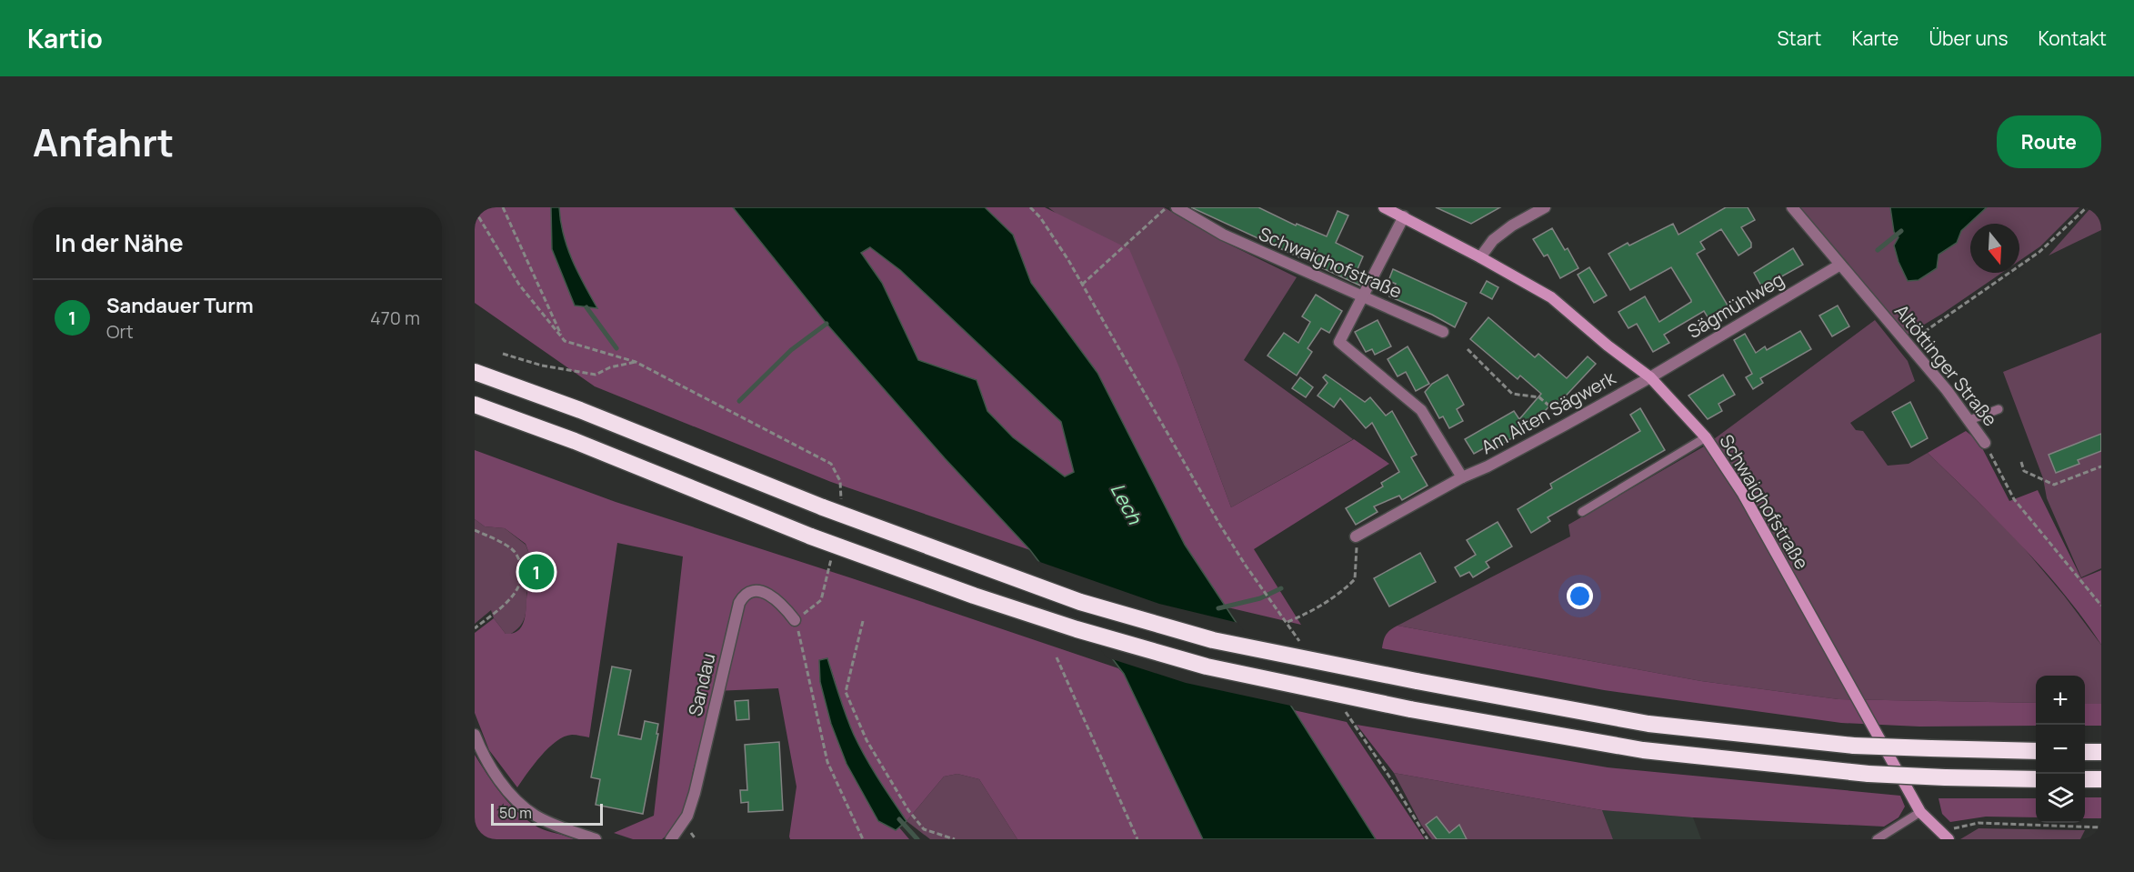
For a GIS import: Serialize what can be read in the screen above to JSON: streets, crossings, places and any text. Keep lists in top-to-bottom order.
{
  "streets": {
    "street": [
      "Schwaighofstraße",
      "Sägmühlweg",
      "Altöttinger Straße",
      "Am Alten Sägwerk",
      "Sandau"
    ]
  },
  "crossings": [
    ["Schwaighofstraße", "Sägmühlweg"],
    ["Schwaighofstraße", "Am Alten Sägwerk"],
    ["Sägmühlweg", "Altöttinger Straße"],
    ["Sägmühlweg", "Am Alten Sägwerk"]
  ],
  "water": ["Lech"],
  "scale_bar": "50 m",
  "north": "bottom",
  "page": {
    "header": "Kartio",
    "nav": [
      "Start",
      "Karte",
      "Über uns",
      "Kontakt"
    ],
    "title": "Anfahrt",
    "buttons": "Route",
    "heading": "In der Nähe",
    "list": [
      {
        "mark": "1",
        "name": "Sandauer Turm",
        "note": "Ort",
        "value": "470 m"
      }
    ],
    "pins": "1",
    "map_buttons": ["+", "−"],
    "scale": "50 m"
  }
}
